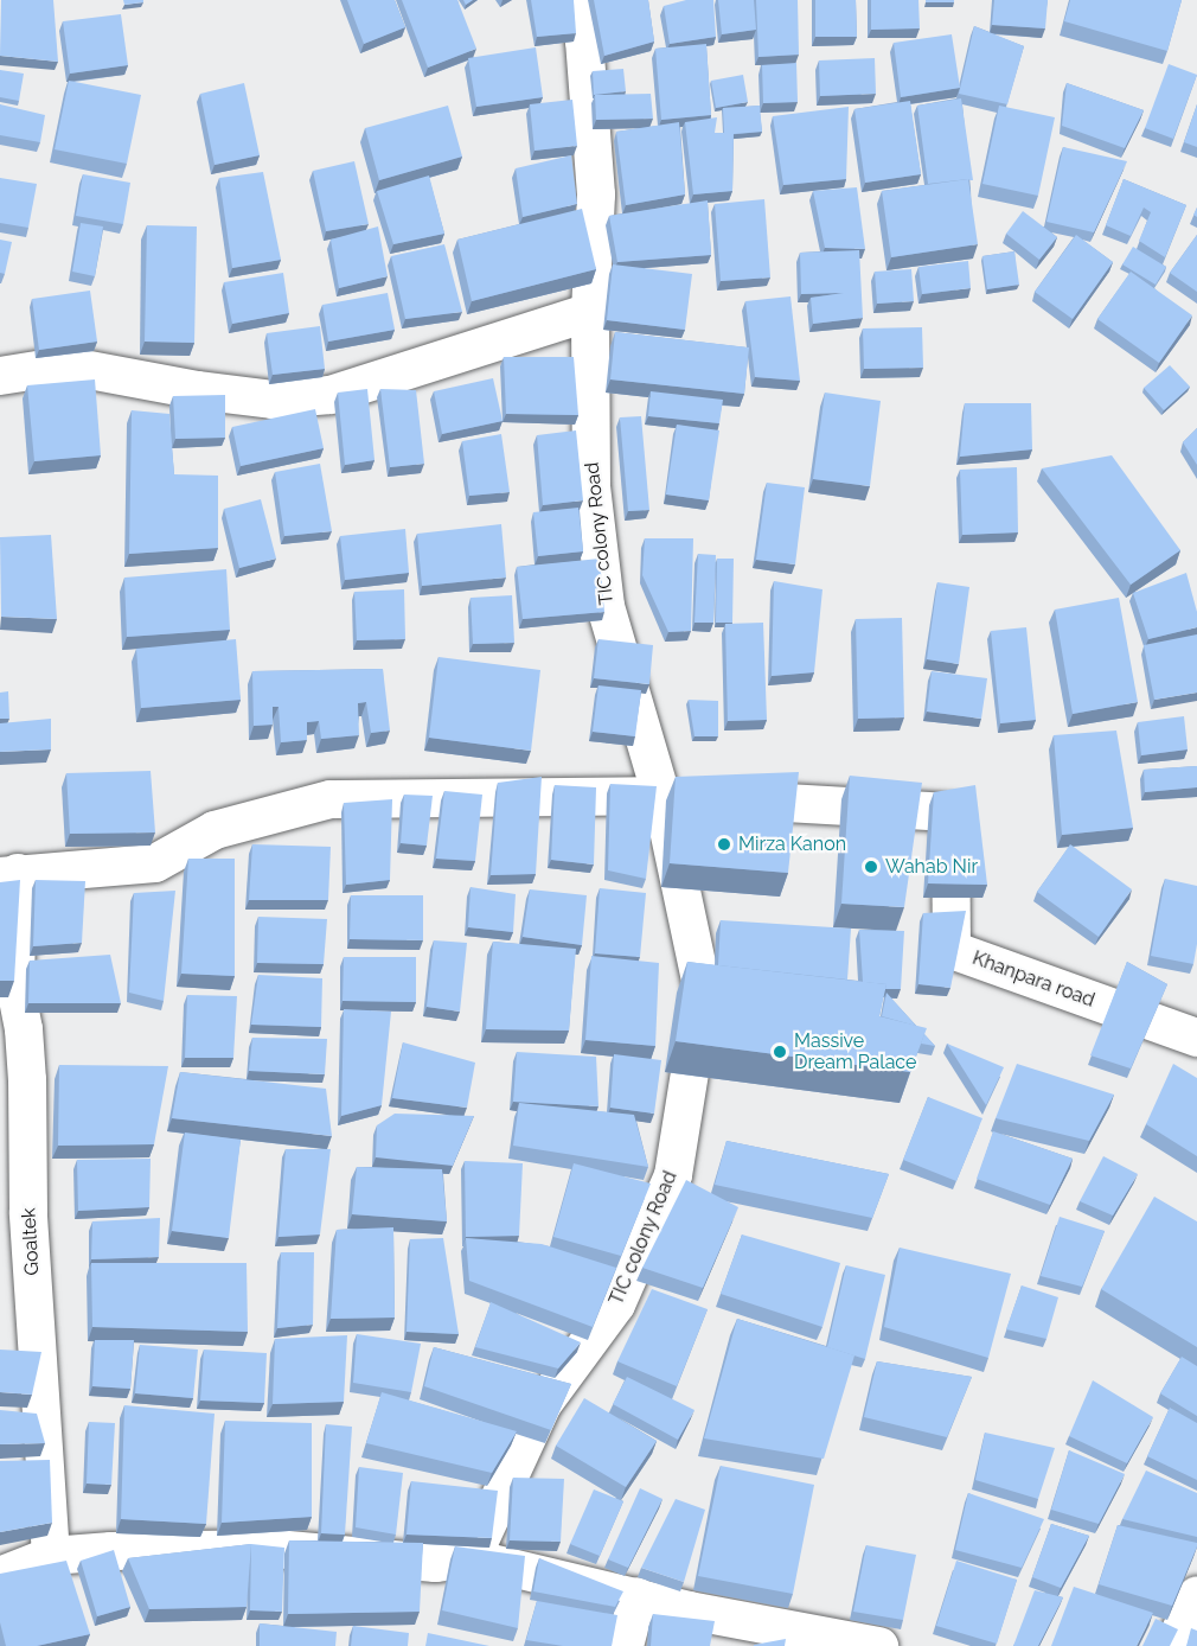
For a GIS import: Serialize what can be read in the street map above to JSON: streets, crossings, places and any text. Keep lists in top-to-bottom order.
{
  "streets": {
    "street": ["TIC colony Road", "Khanpara road", "Goaltek"]
  },
  "crossings": [
    ["TIC colony Road", "Khanpara road"],
    ["Khanpara road", "Goaltek"]
  ],
  "places": ["Mirza Kanon", "Wahab Nir", "Massive Dream Palace"]
}
